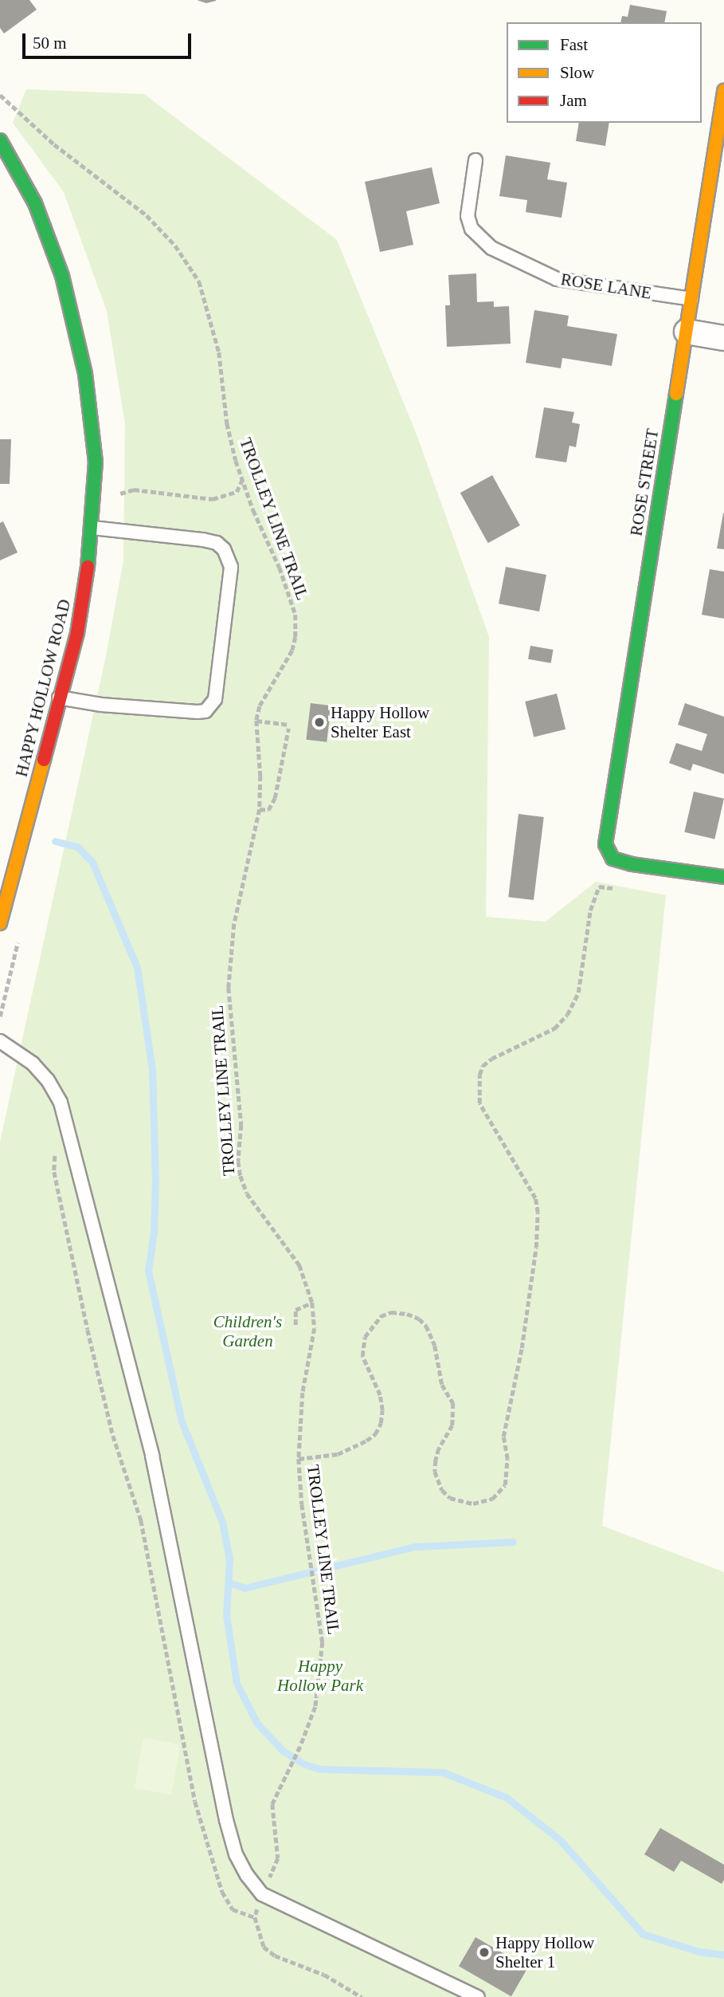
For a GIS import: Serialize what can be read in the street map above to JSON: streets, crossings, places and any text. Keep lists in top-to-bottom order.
{
  "streets": {
    "street": ["ROSE STREET", "HAPPY HOLLOW ROAD"],
    "lane": ["ROSE LANE"],
    "path": ["TROLLEY LINE TRAIL"]
  },
  "crossings": [
    ["ROSE LANE", "ROSE STREET"]
  ],
  "parks": ["Children's Garden", "Happy Hollow Park"],
  "places": ["Happy Hollow Shelter East", "Happy Hollow Shelter 1"],
  "legend": ["Fast", "Slow", "Jam"],
  "scale_bar": "50 m"
}
